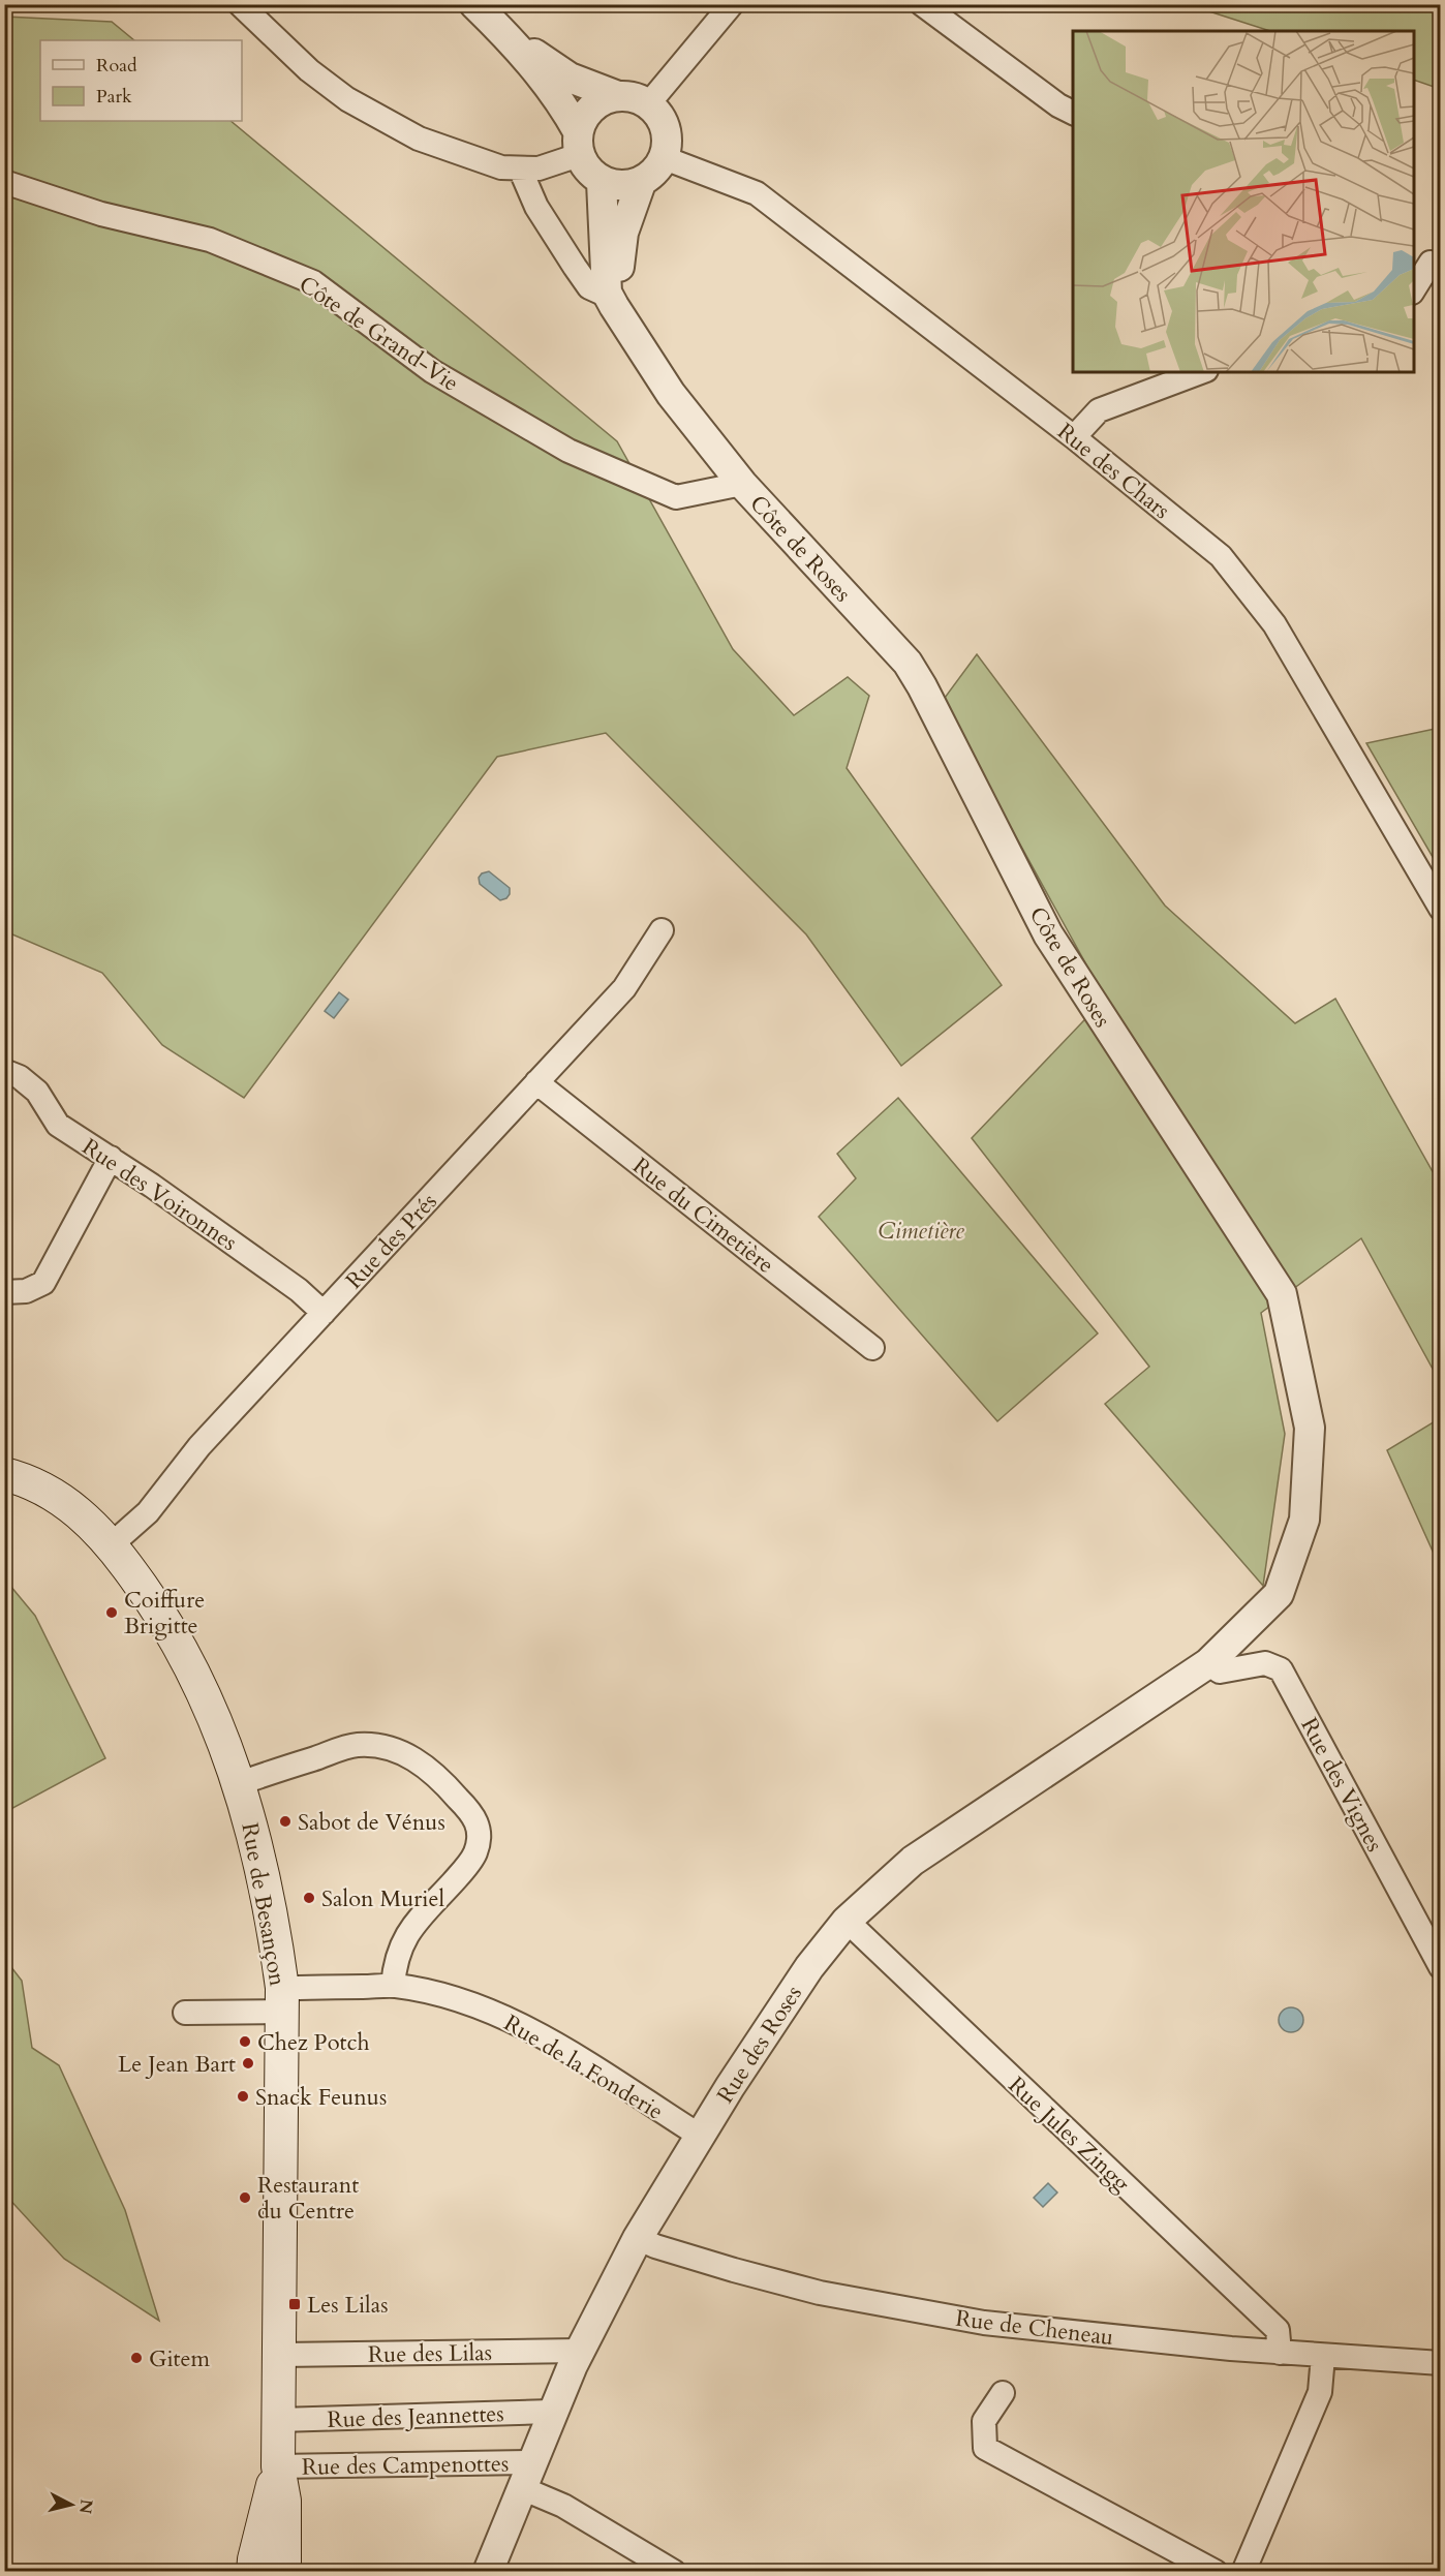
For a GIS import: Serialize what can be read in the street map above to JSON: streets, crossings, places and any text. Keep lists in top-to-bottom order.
{
  "streets": {
    "main road": ["Rue de Besançon"],
    "street": [
      "Côte de Grand-Vie",
      "Rue des Chars",
      "Côte de Roses",
      "Rue des Voironnes",
      "Rue du Cimetière",
      "Rue des Prés",
      "Rue des Vignes",
      "Rue des Roses",
      "Rue de la Fonderie",
      "Rue Jules Zingg",
      "Rue de Cheneau",
      "Rue des Lilas",
      "Rue des Jeannettes",
      "Rue des Campenottes"
    ]
  },
  "crossings": [
    ["Côte de Grand-Vie", "Côte de Roses"],
    ["Rue des Chars", "Côte de Roses"],
    ["Côte de Roses", "Rue des Vignes"],
    ["Côte de Roses", "Rue des Roses"],
    ["Rue des Voironnes", "Rue des Prés"],
    ["Rue du Cimetière", "Rue des Prés"],
    ["Rue des Prés", "Rue de Besançon"],
    ["Rue des Vignes", "Rue des Roses"],
    ["Rue de Besançon", "Rue de la Fonderie"],
    ["Rue de Besançon", "Rue des Lilas"],
    ["Rue de Besançon", "Rue des Jeannettes"],
    ["Rue de Besançon", "Rue des Campenottes"],
    ["Rue des Roses", "Rue de la Fonderie"],
    ["Rue des Roses", "Rue Jules Zingg"],
    ["Rue des Roses", "Rue de Cheneau"],
    ["Rue des Roses", "Rue des Lilas"],
    ["Rue des Roses", "Rue des Jeannettes"],
    ["Rue des Roses", "Rue des Campenottes"],
    ["Rue Jules Zingg", "Rue de Cheneau"]
  ],
  "parks": ["Cimetière"],
  "places": {
    "other": [
      "Coiffure Brigitte",
      "Sabot de Vénus",
      "Salon Muriel",
      "Chez Potch",
      "Le Jean Bart",
      "Snack Feunus",
      "Restaurant du Centre",
      "Gitem"
    ],
    "transit": ["Les Lilas"]
  },
  "legend": ["Road", "Park"],
  "north": "right"
}
